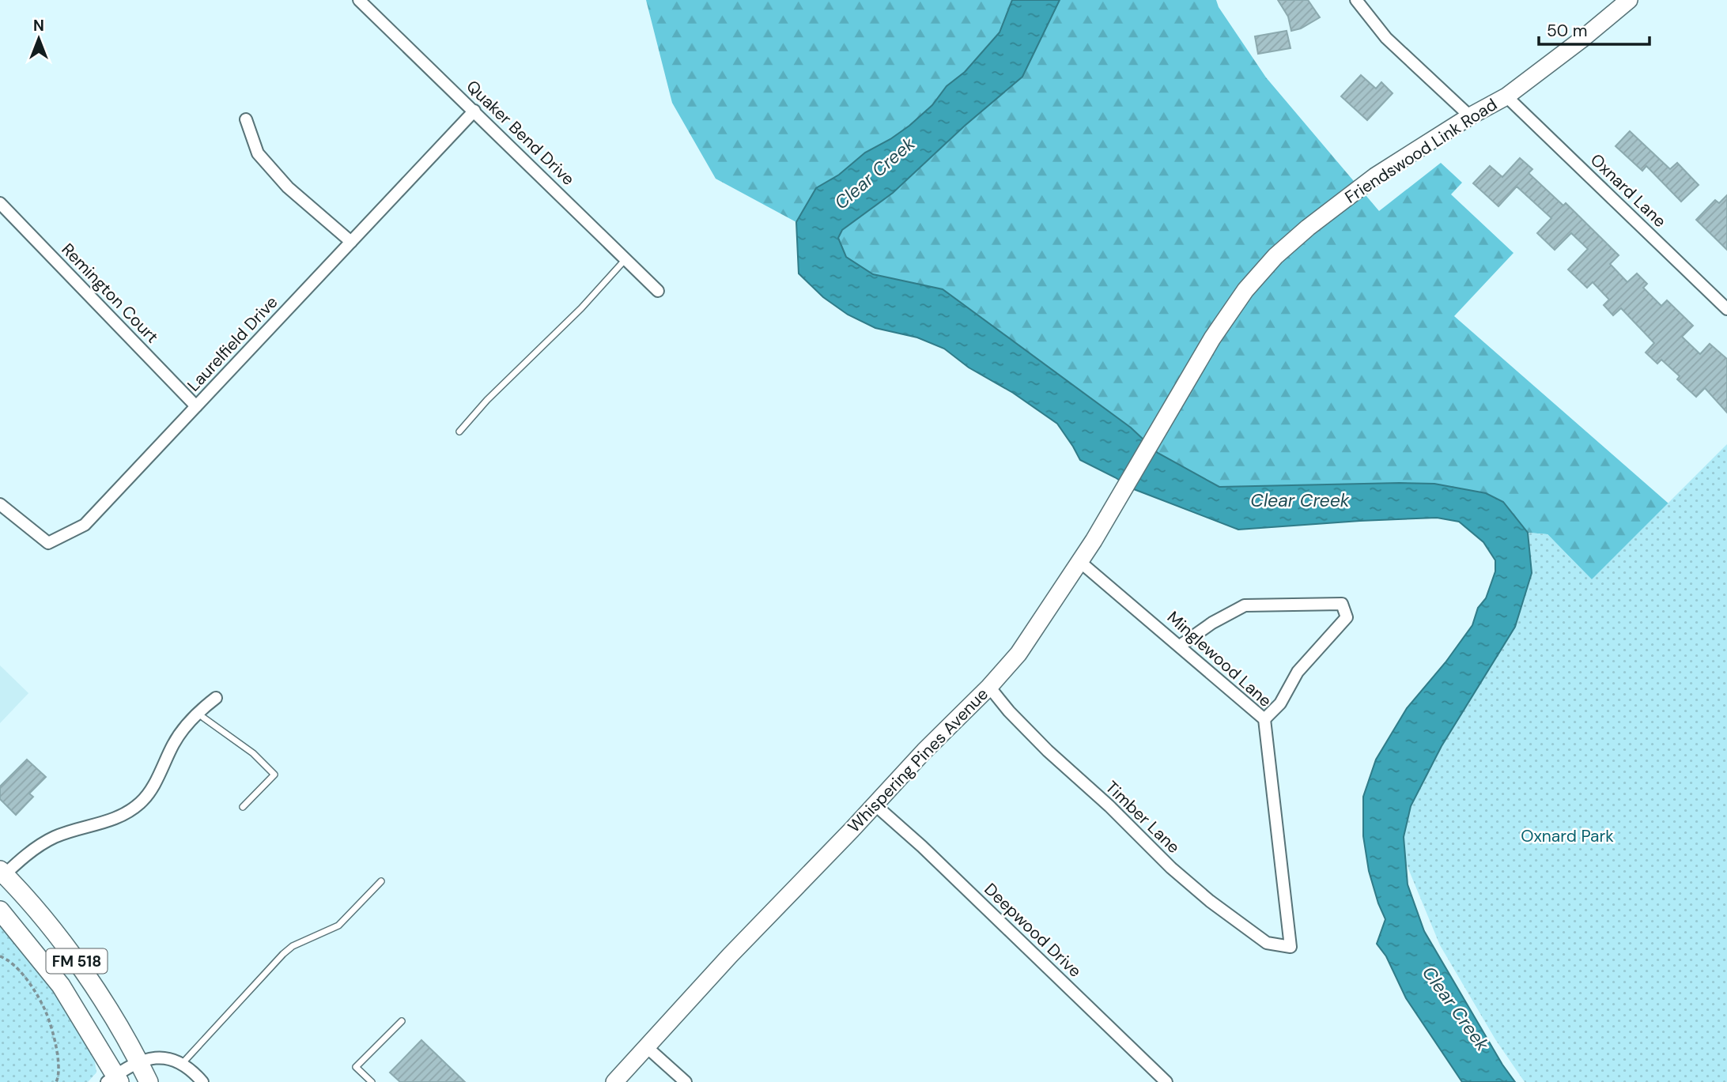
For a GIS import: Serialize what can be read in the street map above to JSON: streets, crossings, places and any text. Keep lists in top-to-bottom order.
{
  "streets": {
    "main road": ["Friendswood Link Road", "Whispering Pines Avenue", "FM 518"],
    "street": [
      "Quaker Bend Drive",
      "Oxnard Lane",
      "Remington Court",
      "Laurelfield Drive",
      "Minglewood Lane",
      "Timber Lane",
      "Deepwood Drive"
    ]
  },
  "crossings": [
    ["Quaker Bend Drive", "Laurelfield Drive"],
    ["Friendswood Link Road", "Oxnard Lane"],
    ["Friendswood Link Road", "Whispering Pines Avenue"],
    ["Remington Court", "Laurelfield Drive"],
    ["Minglewood Lane", "Whispering Pines Avenue"],
    ["Minglewood Lane", "Timber Lane"],
    ["Whispering Pines Avenue", "Timber Lane"],
    ["Whispering Pines Avenue", "Deepwood Drive"]
  ],
  "water": ["Clear Creek"],
  "parks": ["Oxnard Park"],
  "scale_bar": "50 m",
  "north": "top"
}
